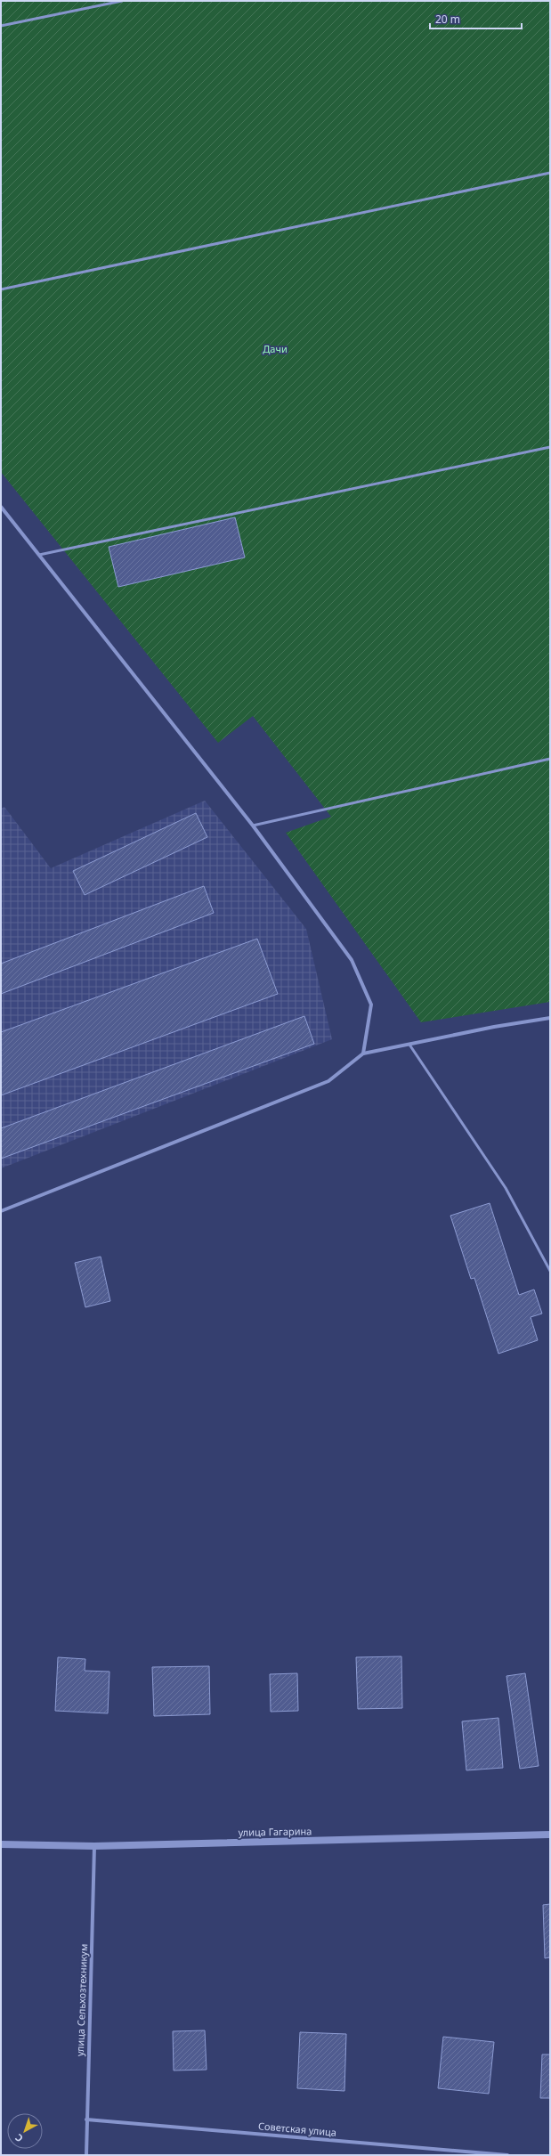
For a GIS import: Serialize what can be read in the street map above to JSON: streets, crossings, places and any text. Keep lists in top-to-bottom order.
{
  "streets": {
    "street": ["улица Гагарина", "улица Сельхозтехникум", "Советская улица"]
  },
  "crossings": [
    ["улица Гагарина", "улица Сельхозтехникум"],
    ["улица Сельхозтехникум", "Советская улица"]
  ],
  "parks": ["Дачи"],
  "scale_bar": "20 m",
  "north": "bottom left"
}
